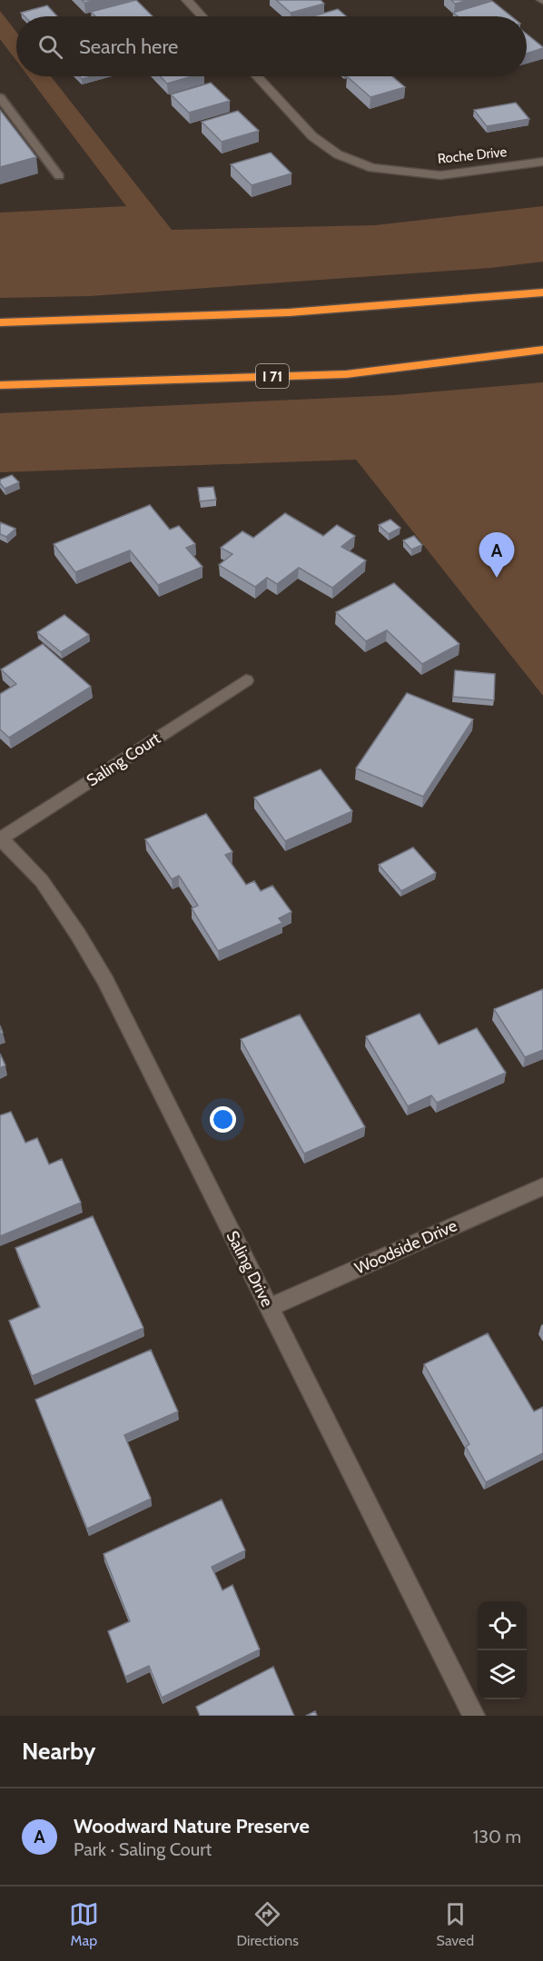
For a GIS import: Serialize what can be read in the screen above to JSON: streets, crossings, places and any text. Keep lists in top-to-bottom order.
{
  "streets": {
    "highway": ["I 71"],
    "street": [
      "Roche Drive",
      "Saling Court",
      "Woodside Drive",
      "Saling Drive"
    ]
  },
  "crossings": [
    ["Saling Court", "Saling Drive"],
    ["Woodside Drive", "Saling Drive"]
  ],
  "page": {
    "search": "Search here",
    "pins": "A",
    "heading": "Nearby",
    "list": [
      {
        "mark": "A",
        "name": "Woodward Nature Preserve",
        "note": "Park · Saling Court",
        "value": "130 m"
      }
    ],
    "nav": ["Map", "Directions", "Saved"]
  }
}
